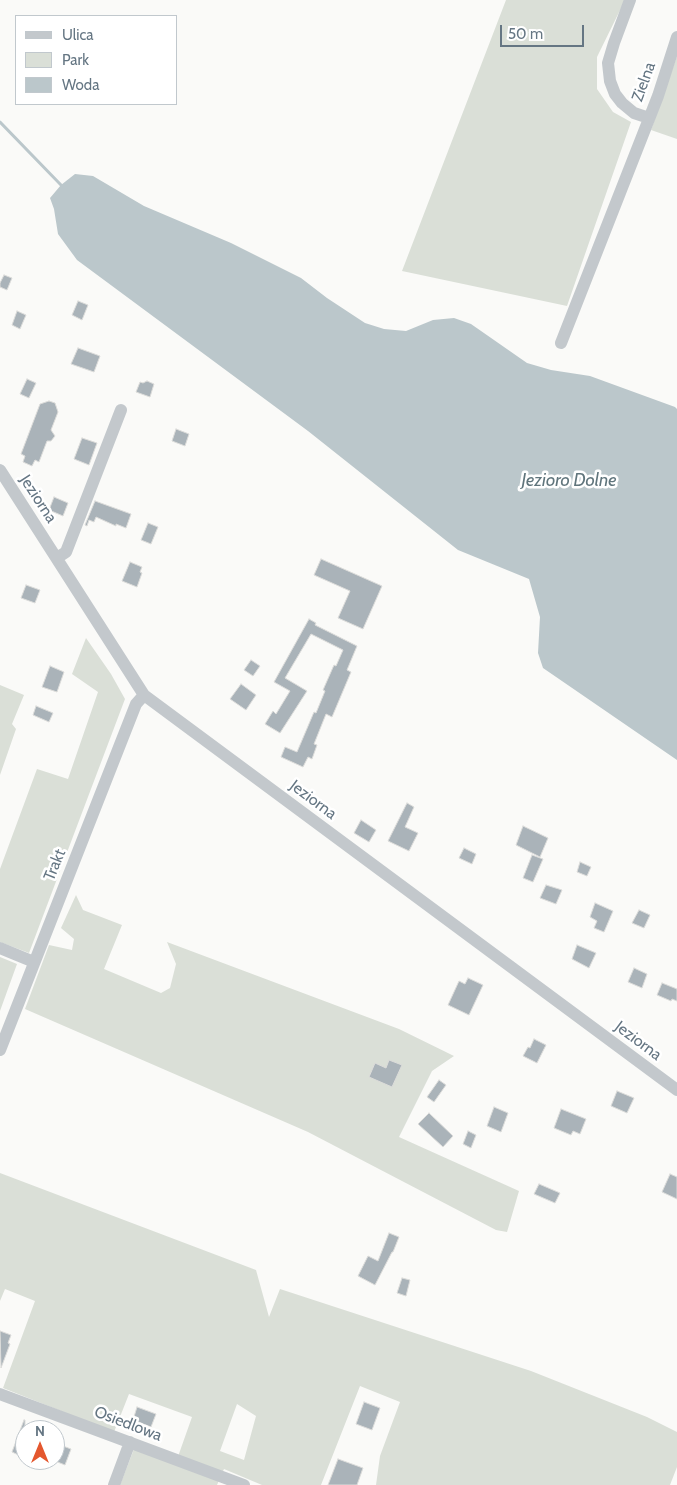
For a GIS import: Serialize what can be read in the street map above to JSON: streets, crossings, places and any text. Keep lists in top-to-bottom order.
{
  "streets": {
    "street": [
      "Zielna",
      "Jeziorna",
      "Trakt",
      "Osiedlowa"
    ]
  },
  "crossings": [
    ["Jeziorna", "Trakt"]
  ],
  "water": ["Jezioro Dolne"],
  "legend": ["Ulica", "Park", "Woda"],
  "scale_bar": "50 m",
  "north": "top"
}
